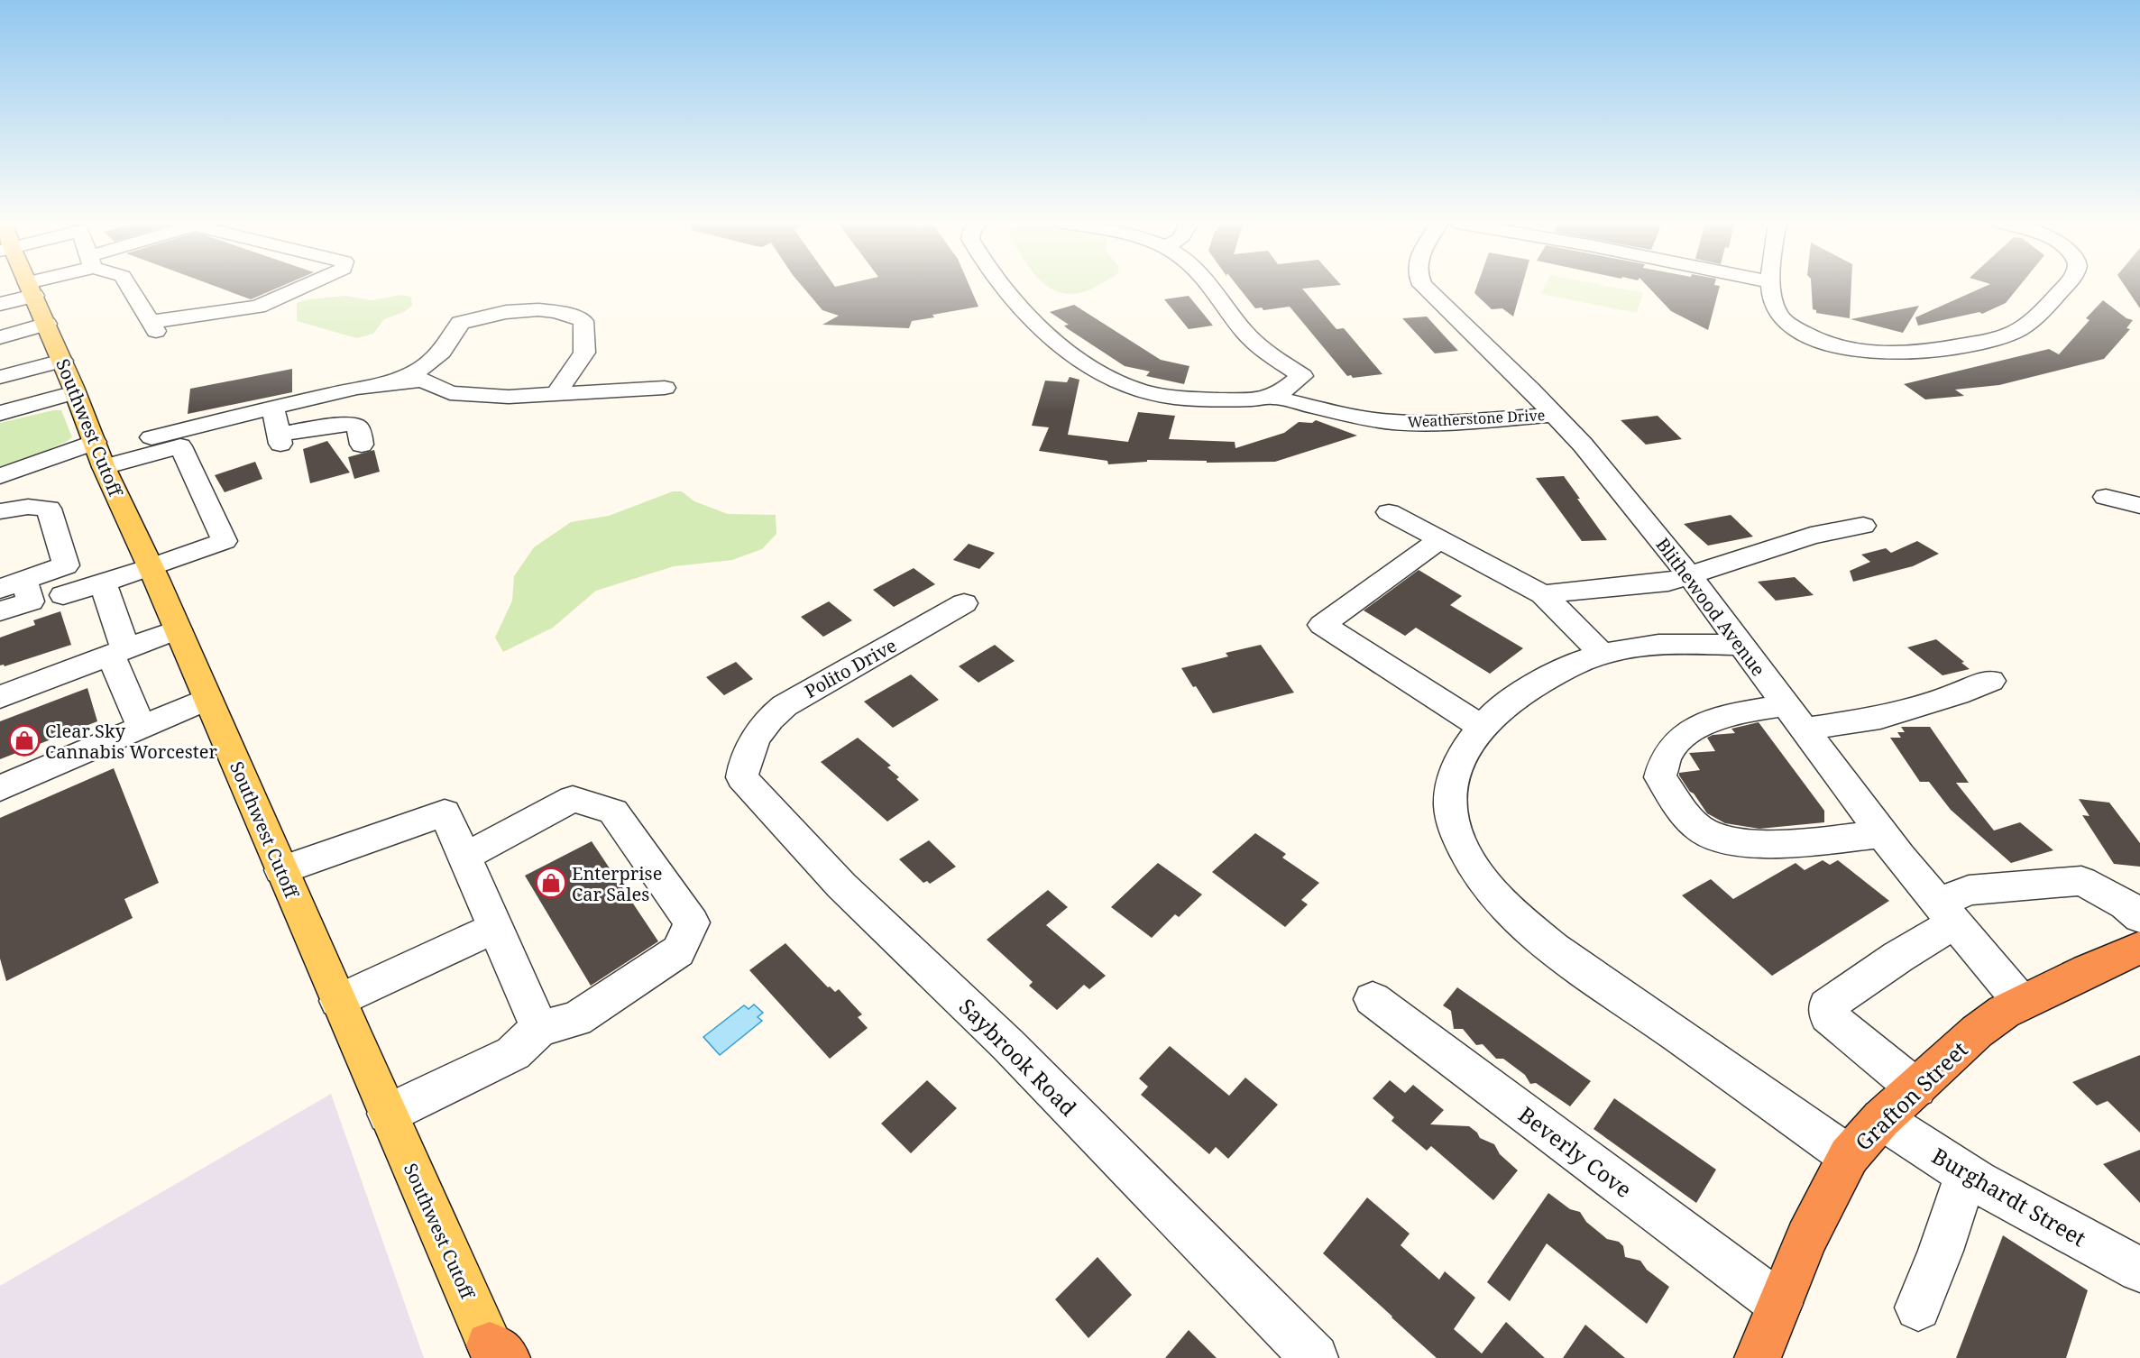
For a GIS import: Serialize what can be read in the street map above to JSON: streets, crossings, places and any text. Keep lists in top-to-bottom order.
{
  "streets": {
    "highway": ["Grafton Street"],
    "main road": ["Southwest Cutoff"],
    "street": [
      "Weatherstone Drive",
      "Blithewood Avenue",
      "Polito Drive",
      "Saybrook Road",
      "Beverly Cove",
      "Burghardt Street"
    ]
  },
  "crossings": [
    ["Weatherstone Drive", "Blithewood Avenue"],
    ["Blithewood Avenue", "Grafton Street"],
    ["Polito Drive", "Saybrook Road"],
    ["Grafton Street", "Beverly Cove"],
    ["Grafton Street", "Burghardt Street"]
  ],
  "places": {
    "shop": ["Clear Sky Cannabis Worcester", "Enterprise Car Sales"]
  }
}
